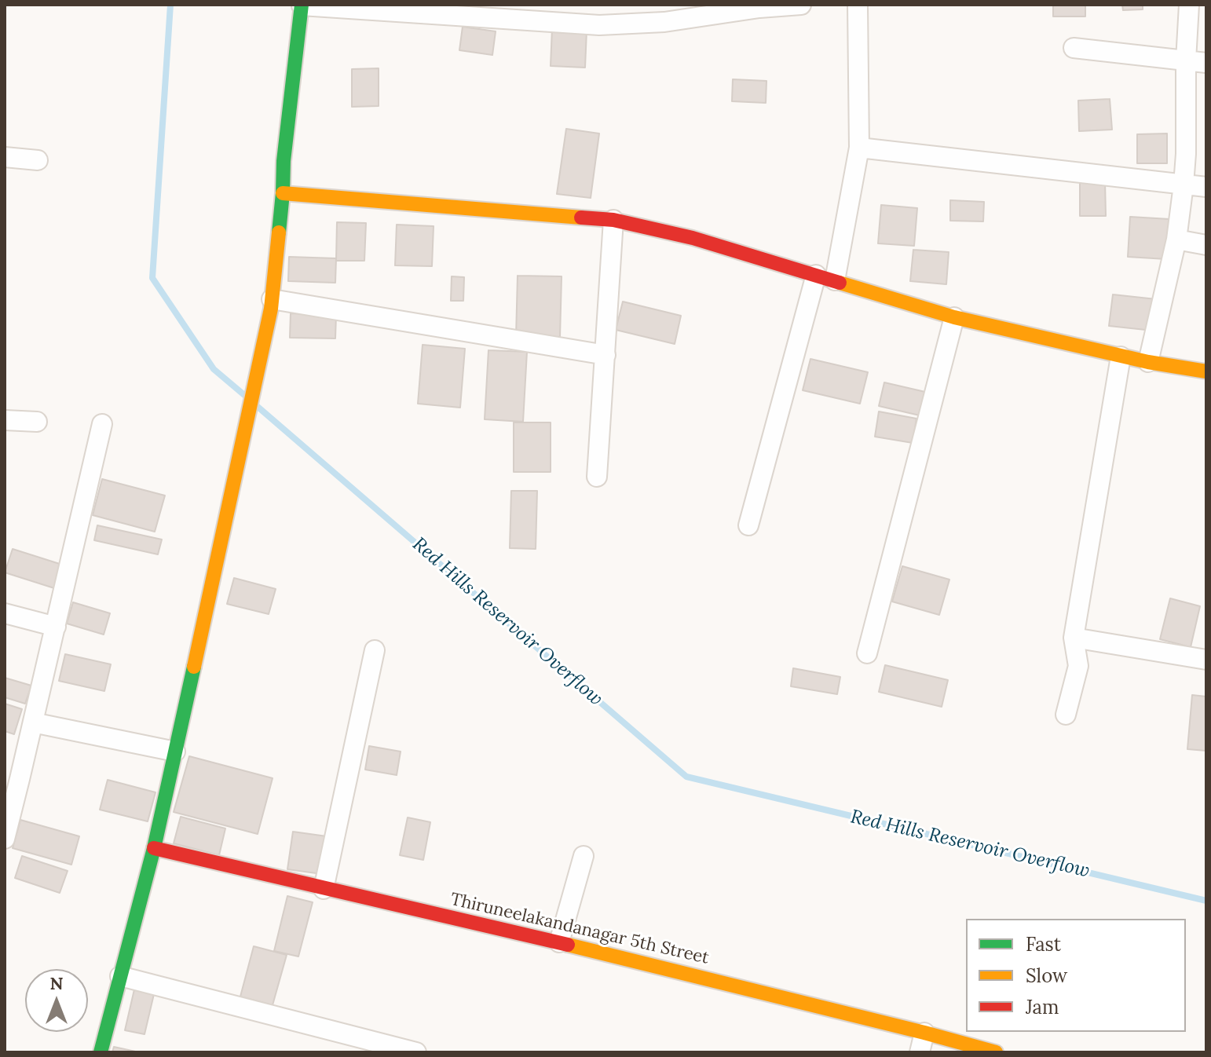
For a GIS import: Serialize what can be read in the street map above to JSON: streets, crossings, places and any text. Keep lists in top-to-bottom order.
{
  "streets": {
    "street": ["Thiruneelakandanagar 5th Street"]
  },
  "water": ["Red Hills Reservoir Overflow"],
  "legend": ["Fast", "Slow", "Jam"],
  "north": "top"
}
